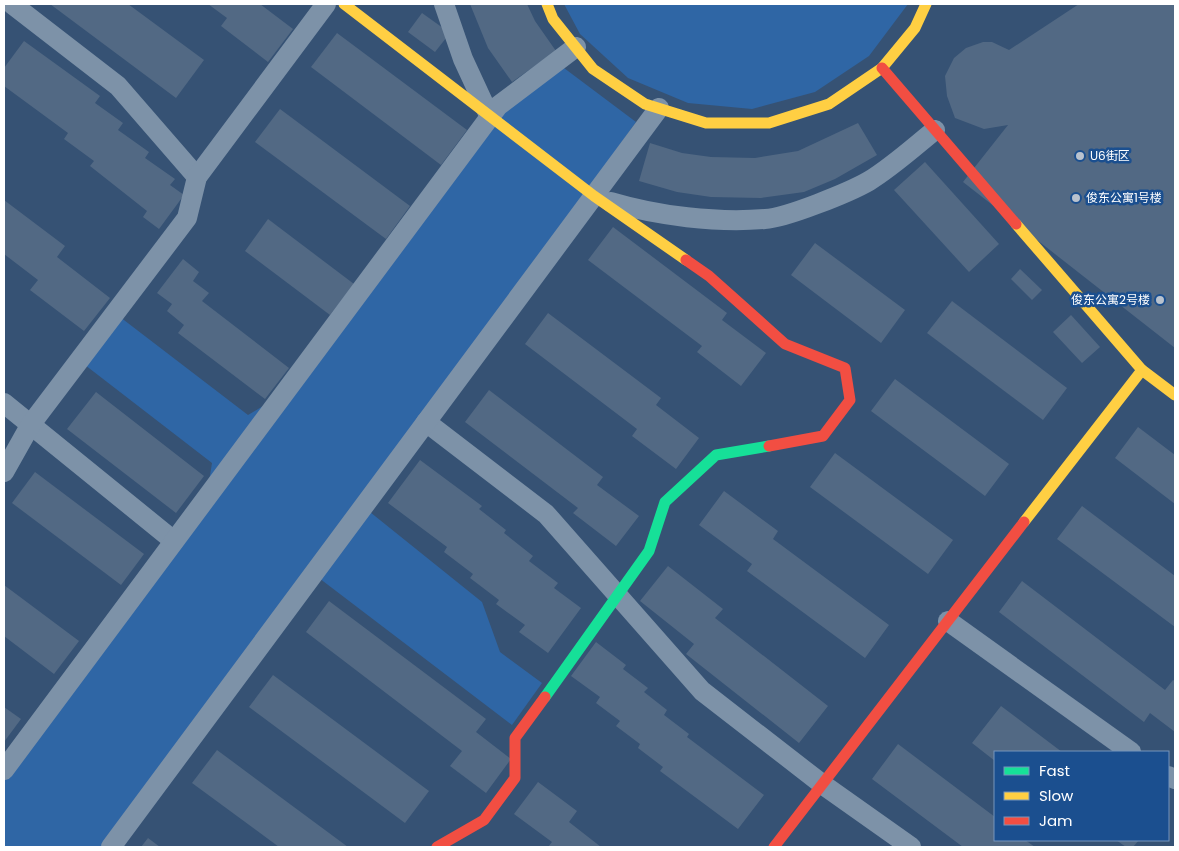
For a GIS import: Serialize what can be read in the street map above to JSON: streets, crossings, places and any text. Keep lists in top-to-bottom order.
{
  "places": ["U6街区", "俊东公寓1号楼", "俊东公寓2号楼"],
  "legend": ["Fast", "Slow", "Jam"]
}
